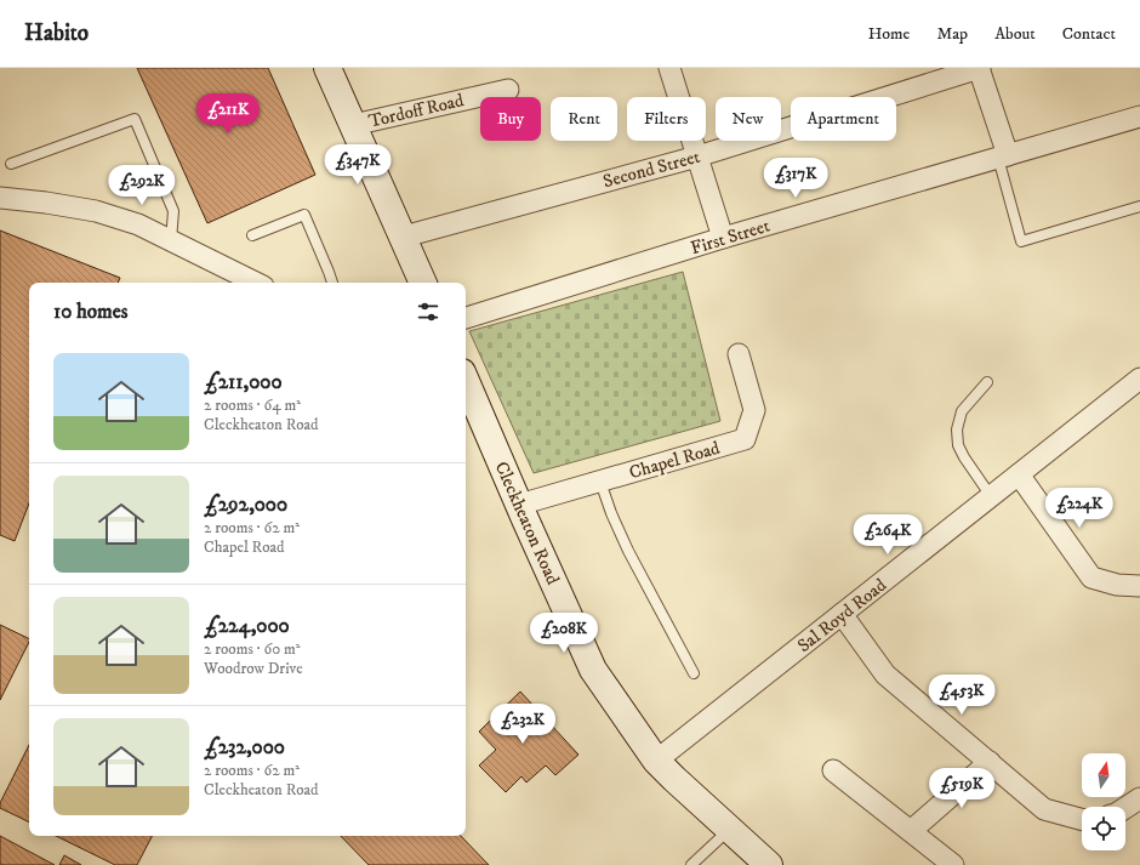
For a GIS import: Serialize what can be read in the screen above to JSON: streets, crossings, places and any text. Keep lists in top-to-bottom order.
{
  "streets": {
    "street": [
      "Tordoff Road",
      "Second Street",
      "First Street",
      "Chapel Road",
      "Cleckheaton Road",
      "Sal Royd Road"
    ]
  },
  "crossings": [
    ["Chapel Road", "Cleckheaton Road"],
    ["Cleckheaton Road", "Sal Royd Road"]
  ],
  "north": "top",
  "page": {
    "header": "Habito",
    "nav": [
      "Home",
      "Map",
      "About",
      "Contact"
    ],
    "price": [
      "£211K",
      "£347K",
      "£317K",
      "£292K",
      "£224K",
      "£264K",
      "£208K",
      "£453K",
      "£232K",
      "£519K"
    ],
    "chip": [
      "Buy",
      "Rent",
      "Filters",
      "New",
      "Apartment"
    ],
    "heading": "10 homes",
    "list": [
      {
        "name": "£211,000",
        "note": "2 rooms · 64 m² · Cleckheaton Road"
      },
      {
        "name": "£292,000",
        "note": "2 rooms · 62 m² · Chapel Road"
      },
      {
        "name": "£224,000",
        "note": "2 rooms · 60 m² · Woodrow Drive"
      },
      {
        "name": "£232,000",
        "note": "2 rooms · 62 m² · Cleckheaton Road"
      }
    ]
  }
}
